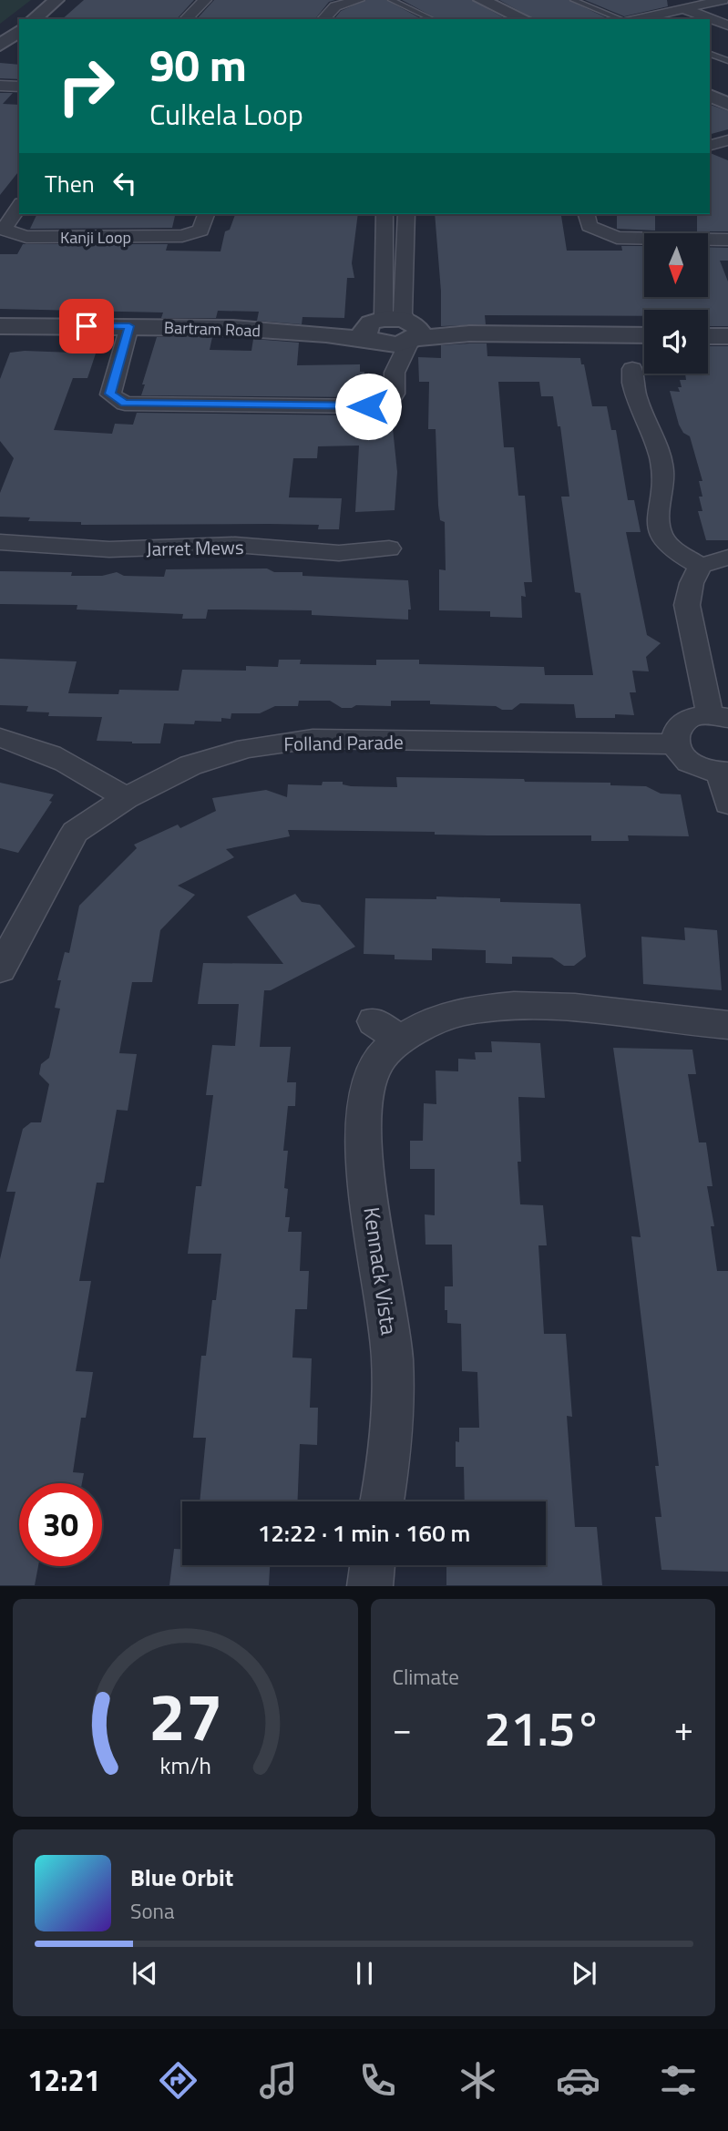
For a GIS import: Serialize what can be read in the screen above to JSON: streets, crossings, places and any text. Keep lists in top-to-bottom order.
{
  "streets": {
    "street": [
      "Kanji Loop",
      "Bartram Road",
      "Jarret Mews",
      "Folland Parade",
      "Kennack Vista"
    ]
  },
  "north": "bottom",
  "page": {
    "turn": ["90 m", "Culkela Loop"],
    "then": "Then",
    "limit": "30",
    "trip": "12:22 · 1 min · 160 m",
    "tile": "Climate",
    "heat": ["−", "21.5°", "+"],
    "song": ["Blue Orbit", "Sona"],
    "tabs": "12:21",
    "gauge": ["27", "km/h"]
  }
}
